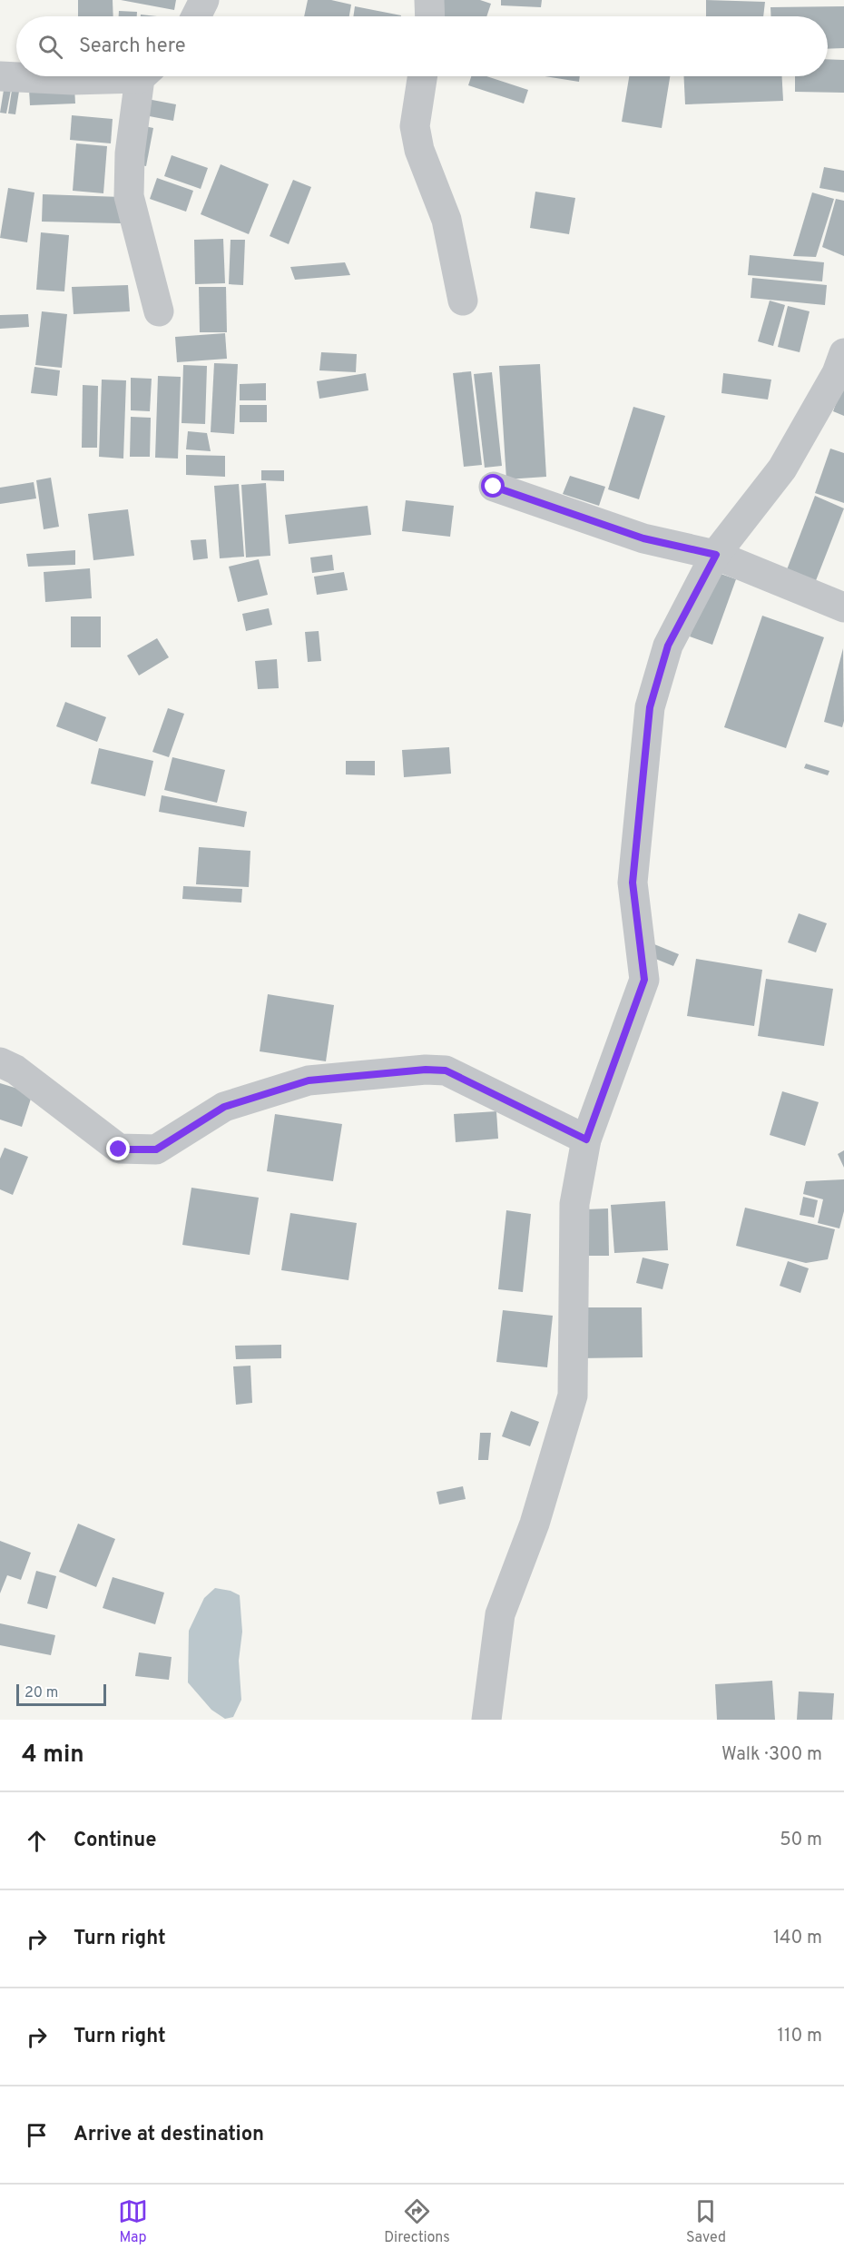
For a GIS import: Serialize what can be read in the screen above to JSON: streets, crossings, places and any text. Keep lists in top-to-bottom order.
{
  "scale_bar": "20 m",
  "page": {
    "search": "Search here",
    "scale": "20 m",
    "heading": ["4 min", "Walk · 300 m"],
    "list": [
      ["Continue", "50 m"],
      ["Turn right", "140 m"],
      ["Turn right", "110 m"],
      "Arrive at destination"
    ],
    "nav": ["Map", "Directions", "Saved"]
  }
}
